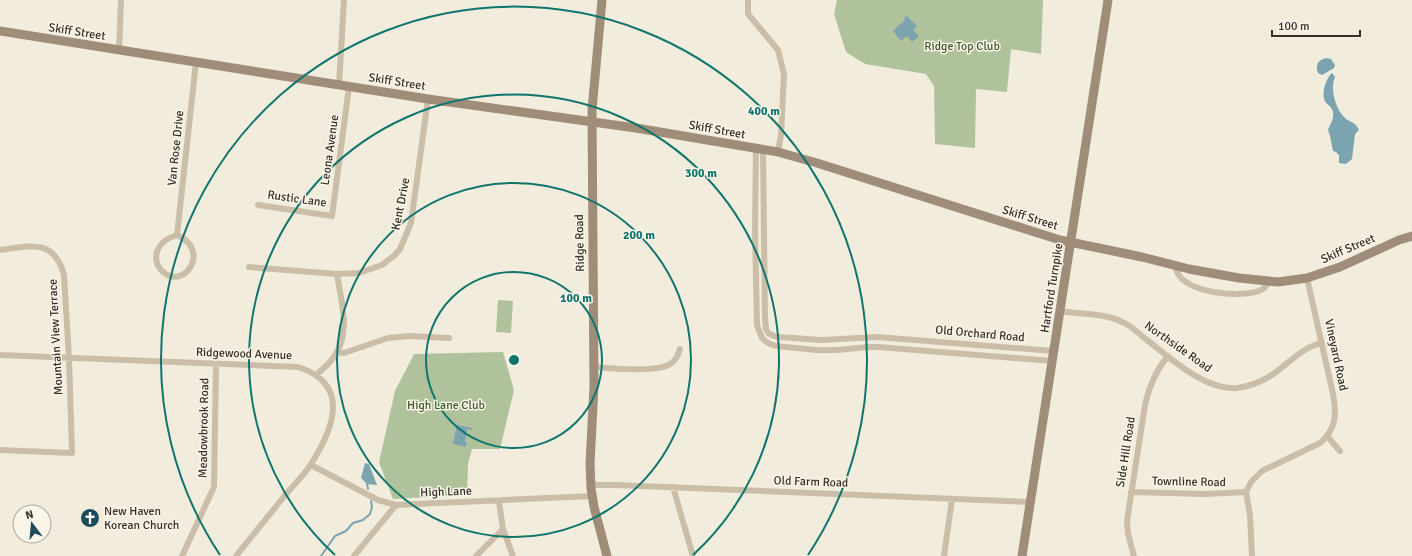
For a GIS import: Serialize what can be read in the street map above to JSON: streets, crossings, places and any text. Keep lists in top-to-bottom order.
{
  "streets": {
    "main road": ["Skiff Street", "Ridge Road", "Hartford Turnpike"],
    "street": [
      "Van Rose Drive",
      "Leona Avenue",
      "Rustic Lane",
      "Kent Drive",
      "Old Orchard Road",
      "Mountain View Terrace",
      "Northside Road",
      "Ridgewood Avenue",
      "Vineyard Road",
      "Meadowbrook Road",
      "Side Hill Road",
      "Old Farm Road",
      "Townline Road",
      "High Lane"
    ]
  },
  "crossings": [
    ["Skiff Street", "Van Rose Drive"],
    ["Skiff Street", "Leona Avenue"],
    ["Skiff Street", "Kent Drive"],
    ["Skiff Street", "Ridge Road"],
    ["Skiff Street", "Hartford Turnpike"],
    ["Skiff Street", "Vineyard Road"],
    ["Leona Avenue", "Rustic Lane"],
    ["Ridge Road", "Old Farm Road"],
    ["Ridge Road", "High Lane"],
    ["Hartford Turnpike", "Old Orchard Road"],
    ["Hartford Turnpike", "Northside Road"],
    ["Hartford Turnpike", "Old Farm Road"],
    ["Mountain View Terrace", "Ridgewood Avenue"],
    ["Northside Road", "Vineyard Road"],
    ["Northside Road", "Side Hill Road"],
    ["Ridgewood Avenue", "Meadowbrook Road"],
    ["Ridgewood Avenue", "High Lane"],
    ["Vineyard Road", "Townline Road"],
    ["Side Hill Road", "Townline Road"]
  ],
  "parks": ["Ridge Top Club", "High Lane Club"],
  "places": {
    "church": ["New Haven Korean Church"]
  },
  "scale_bar": "100 m",
  "north": "top",
  "rings": [
    "400 m",
    "300 m",
    "200 m",
    "100 m"
  ]
}
